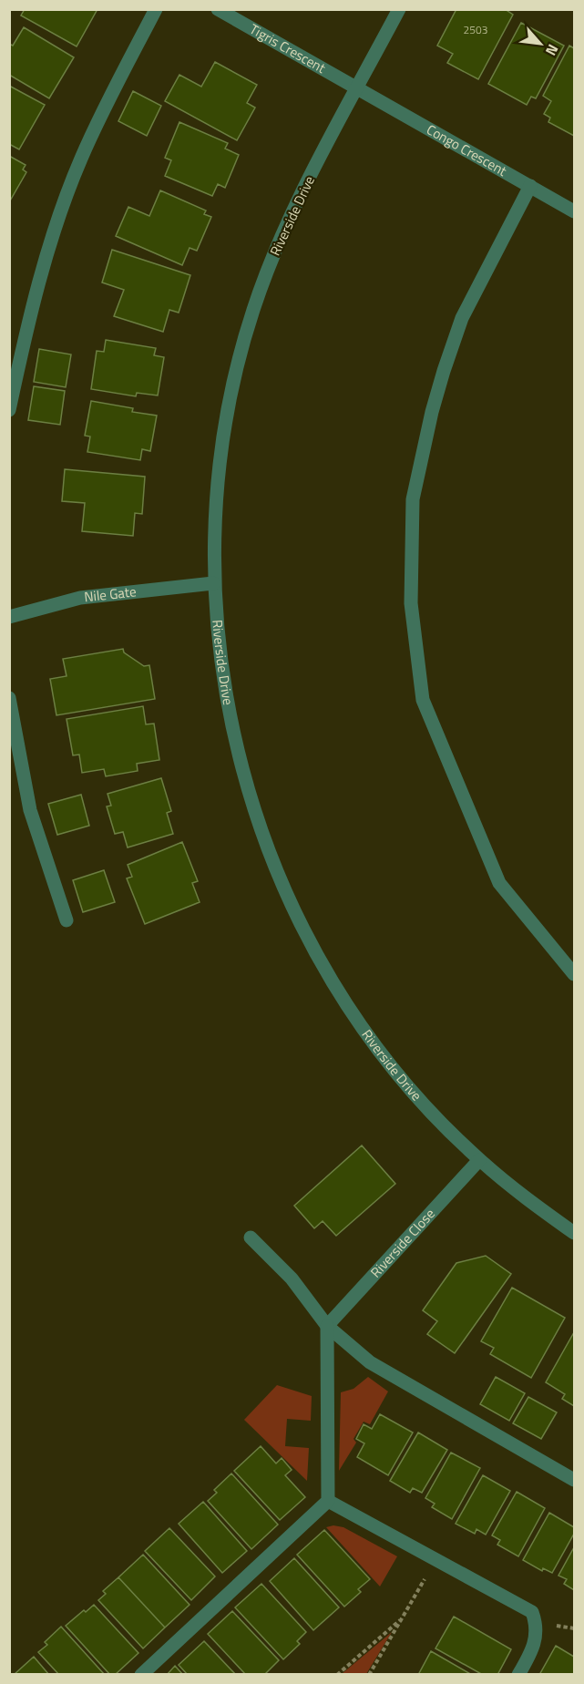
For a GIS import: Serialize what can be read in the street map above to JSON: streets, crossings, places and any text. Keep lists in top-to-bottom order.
{
  "streets": {
    "street": [
      "Tigris Crescent",
      "Congo Crescent",
      "Riverside Drive",
      "Nile Gate",
      "Riverside Close"
    ]
  },
  "crossings": [
    ["Tigris Crescent", "Congo Crescent"],
    ["Tigris Crescent", "Riverside Drive"],
    ["Congo Crescent", "Riverside Drive"],
    ["Riverside Drive", "Nile Gate"],
    ["Riverside Drive", "Riverside Close"]
  ],
  "house_numbers": ["2503"],
  "north": "bottom right"
}
